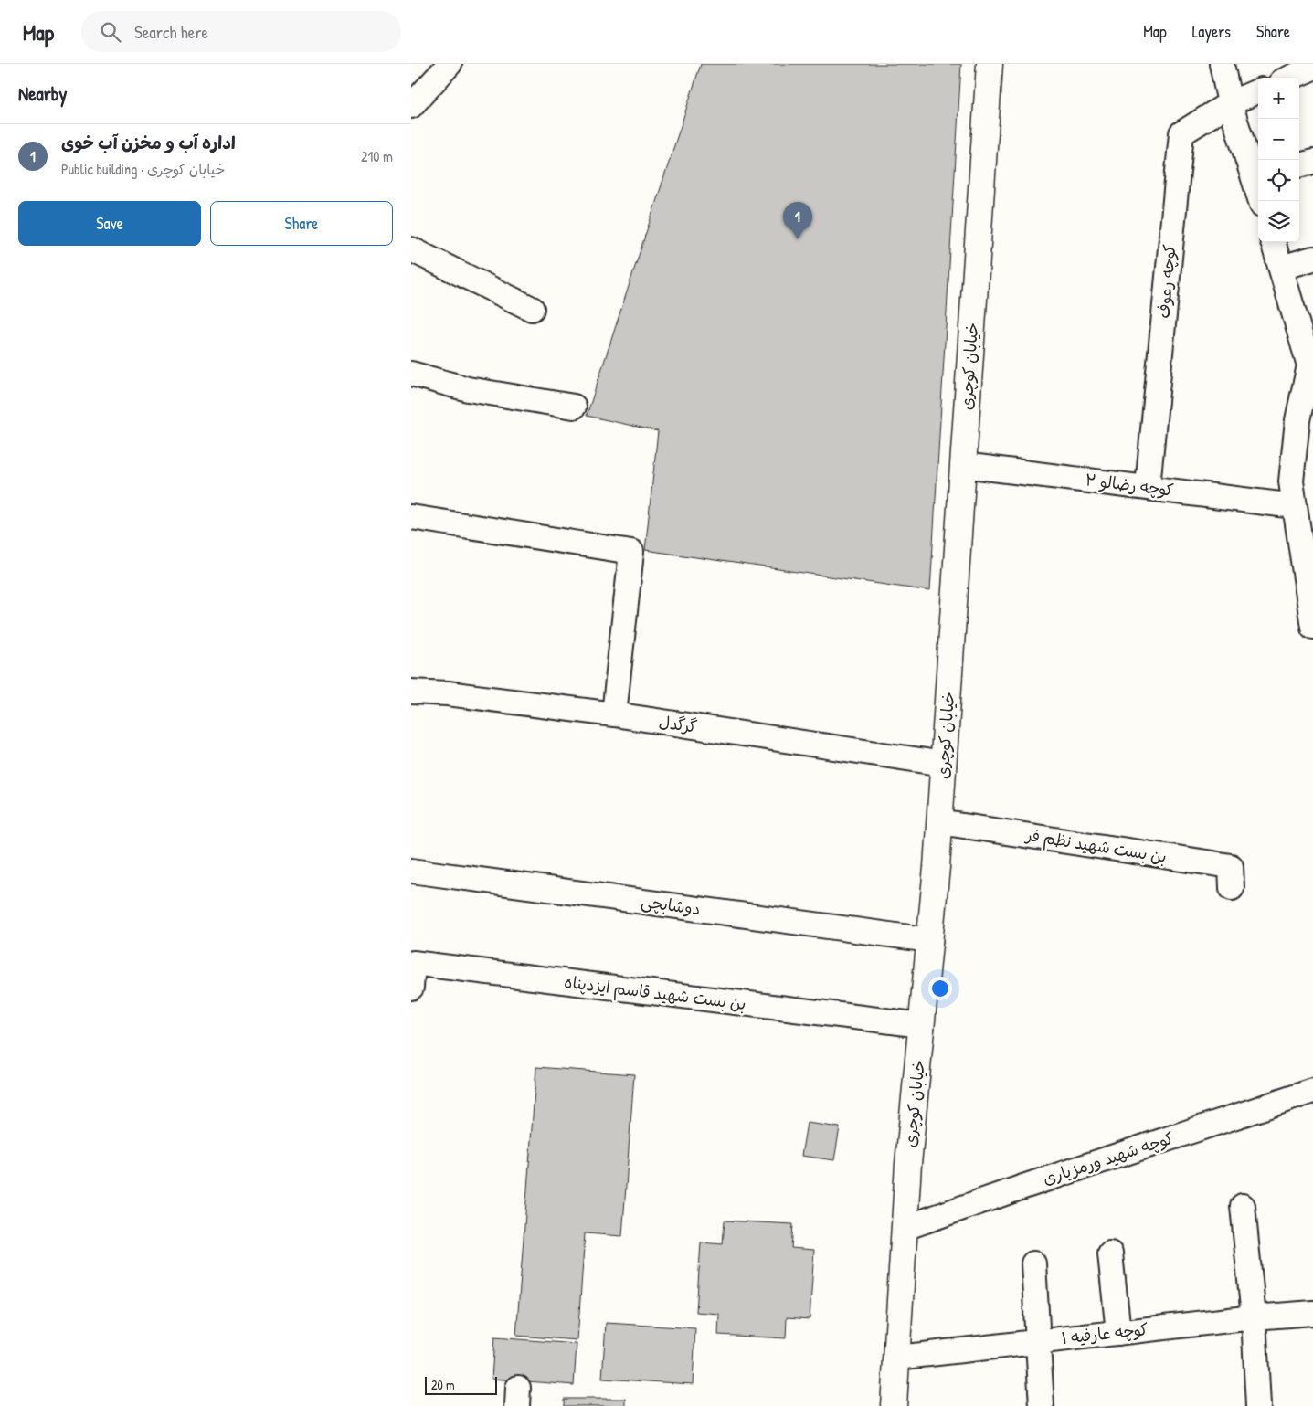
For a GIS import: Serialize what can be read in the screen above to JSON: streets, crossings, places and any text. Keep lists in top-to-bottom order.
{
  "streets": {
    "main road": ["خیابان کوچری"],
    "street": [
      "کوچه رعوف",
      "کوچه رضالو ۲",
      "گرگدل",
      "بن بست شهید نظم فر",
      "دوشابچی",
      "بن بست شهید قاسم ایزدپناه",
      "کوچه شهید ورمزیاری",
      "کوچه عارفیه ۱"
    ]
  },
  "crossings": [
    ["کوچه رعوف", "کوچه رضالو ۲"],
    ["خیابان کوچری", "کوچه رضالو ۲"],
    ["خیابان کوچری", "گرگدل"],
    ["خیابان کوچری", "بن بست شهید نظم فر"],
    ["خیابان کوچری", "دوشابچی"],
    ["خیابان کوچری", "بن بست شهید قاسم ایزدپناه"],
    ["خیابان کوچری", "کوچه شهید ورمزیاری"],
    ["خیابان کوچری", "کوچه عارفیه ۱"]
  ],
  "scale_bar": "20 m",
  "page": {
    "header": "Map",
    "search": "Search here",
    "nav": ["Map", "Layers", "Share"],
    "heading": "Nearby",
    "map_buttons": ["+", "−"],
    "list": [
      {
        "mark": "1",
        "name": "اداره آب و مخزن آب خوی",
        "note": "Public building · خیابان کوچری",
        "value": "210 m"
      }
    ],
    "buttons": ["Save", "Share"],
    "pins": "1",
    "scale": "20 m"
  }
}
